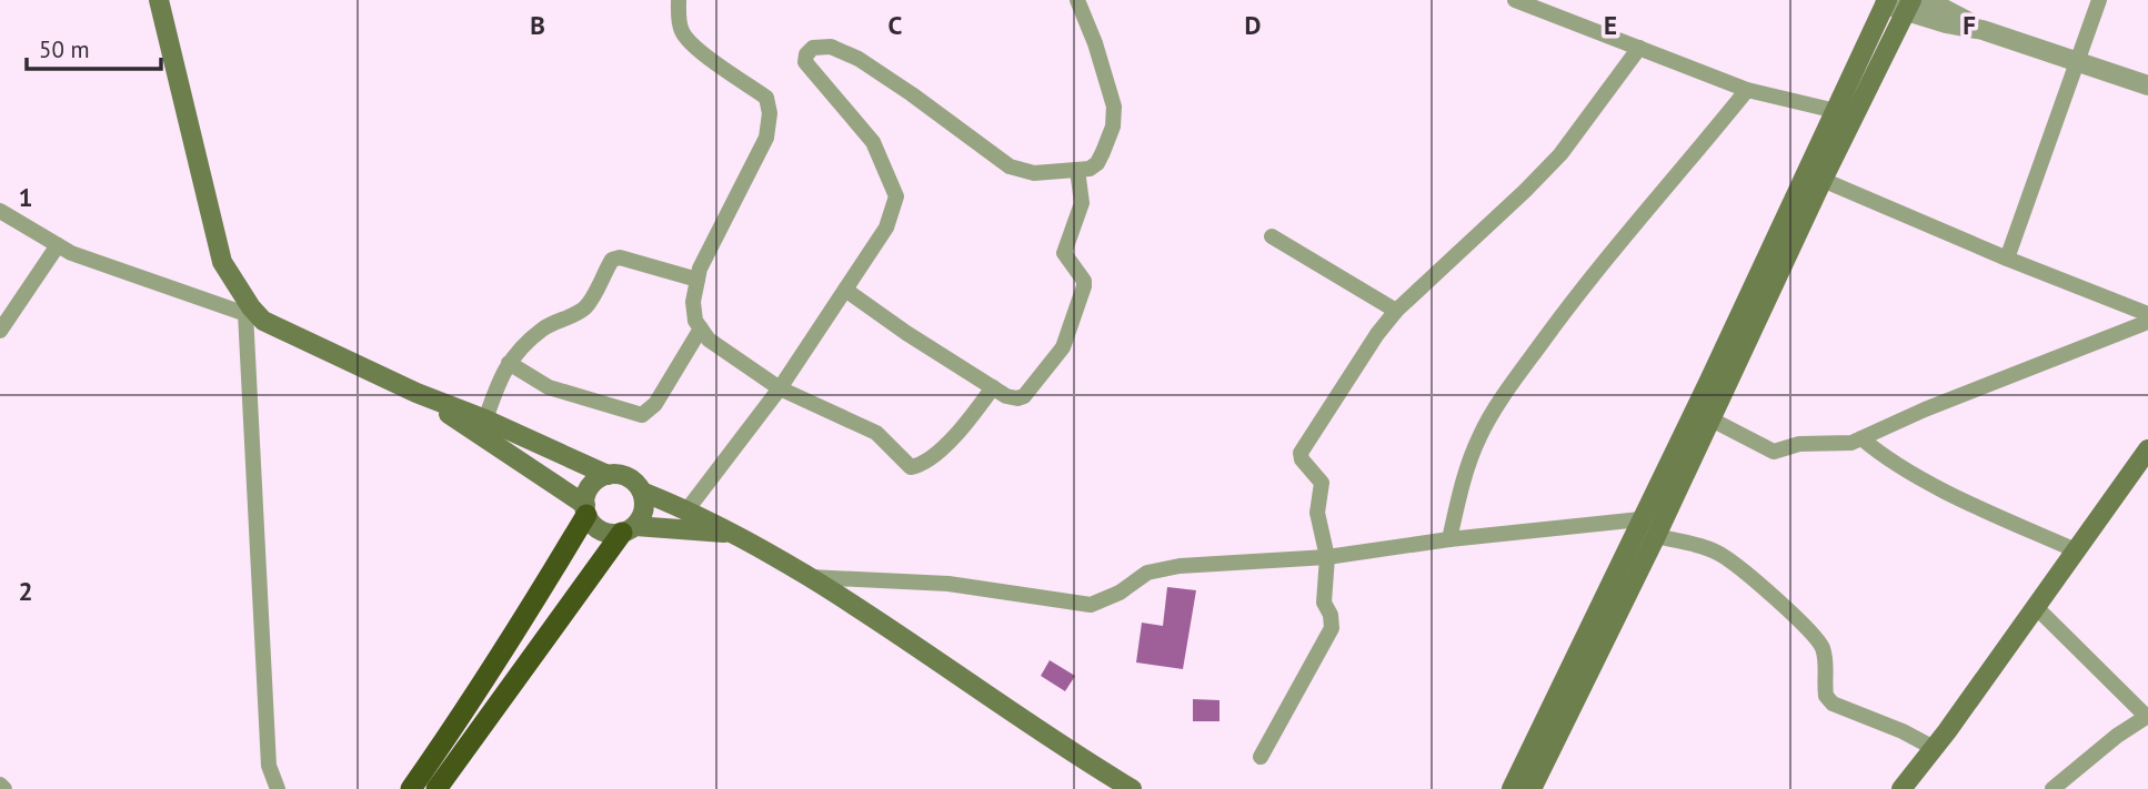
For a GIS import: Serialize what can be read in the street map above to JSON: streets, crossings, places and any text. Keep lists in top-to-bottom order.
{
  "scale_bar": "50 m",
  "grid": {
    "columns": [
      "B",
      "C",
      "D",
      "E",
      "F"
    ],
    "rows": ["1", "2"]
  }
}
